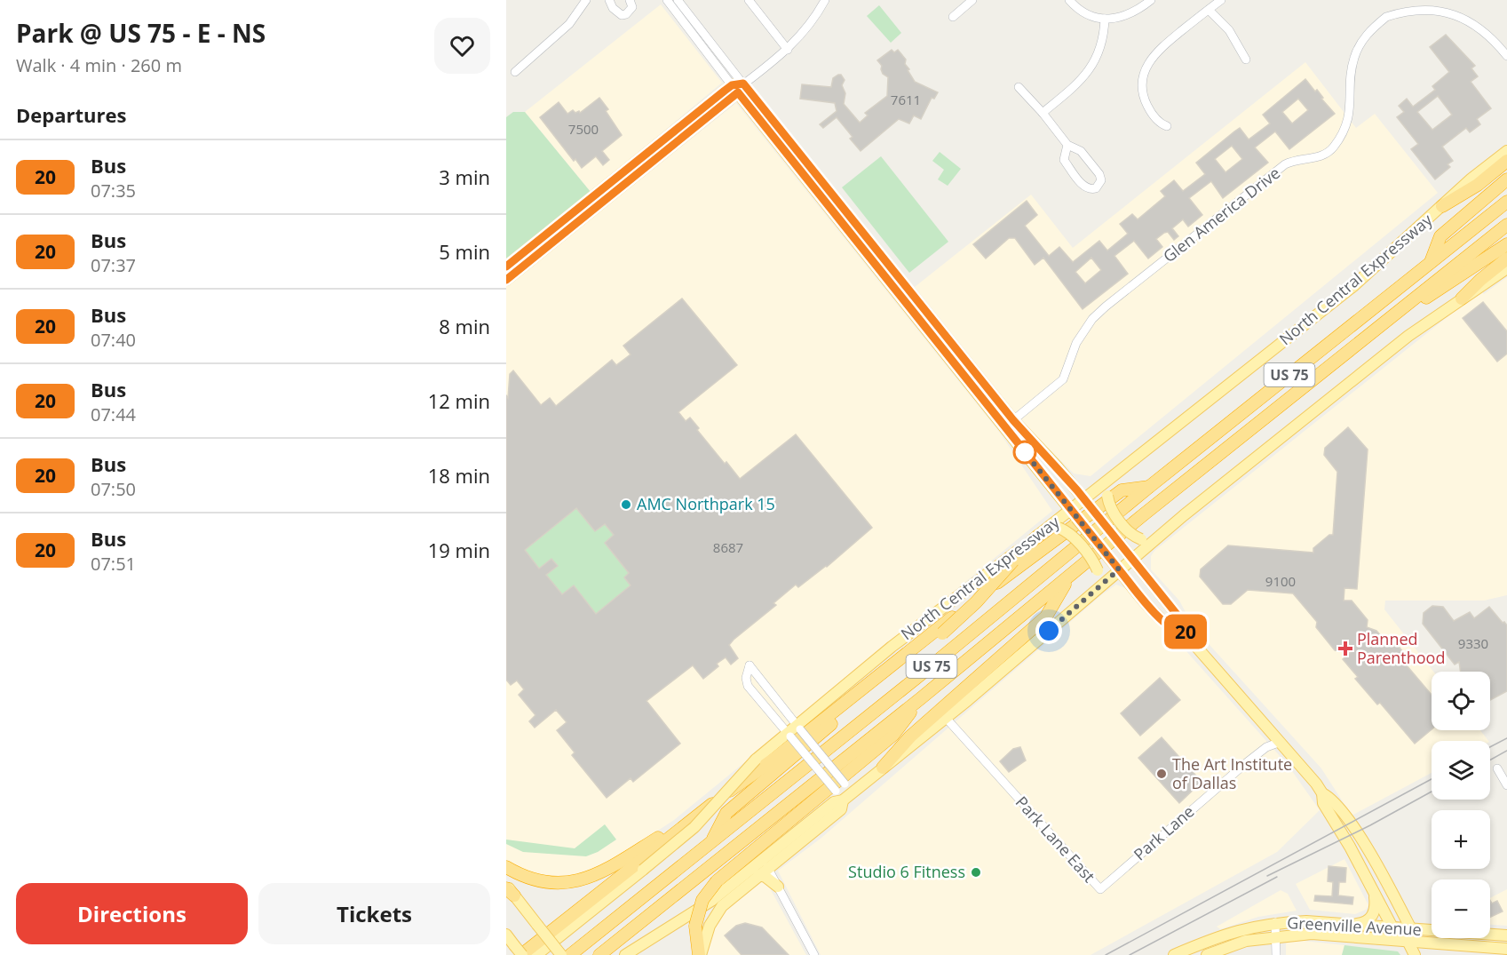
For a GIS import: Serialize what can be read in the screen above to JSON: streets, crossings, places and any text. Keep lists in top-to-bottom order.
{
  "streets": {
    "highway": ["North Central Expressway", "US 75"],
    "main road": ["Greenville Avenue"],
    "street": ["Glen America Drive", "Park Lane", "Park Lane East"]
  },
  "crossings": [
    ["Park Lane", "Park Lane East"]
  ],
  "places": {
    "other": ["AMC Northpark 15", "The Art Institute of Dallas", "Studio 6 Fitness"],
    "health": ["Planned Parenthood"]
  },
  "lines": ["bus line 20"],
  "house_numbers": [
    "7611",
    "7500",
    "8687",
    "9100",
    "9330"
  ],
  "page": {
    "heading": [
      ["Park @ US 75 - E - NS", "Walk · 4 min · 260 m"],
      "Departures"
    ],
    "on_map": "20",
    "list": [
      {
        "mark": "20",
        "name": "Bus",
        "note": "07:35",
        "value": "3 min"
      },
      {
        "mark": "20",
        "name": "Bus",
        "note": "07:37",
        "value": "5 min"
      },
      {
        "mark": "20",
        "name": "Bus",
        "note": "07:40",
        "value": "8 min"
      },
      {
        "mark": "20",
        "name": "Bus",
        "note": "07:44",
        "value": "12 min"
      },
      {
        "mark": "20",
        "name": "Bus",
        "note": "07:50",
        "value": "18 min"
      },
      {
        "mark": "20",
        "name": "Bus",
        "note": "07:51",
        "value": "19 min"
      }
    ],
    "map_buttons": ["+", "−"],
    "buttons": ["Directions", "Tickets"]
  }
}
